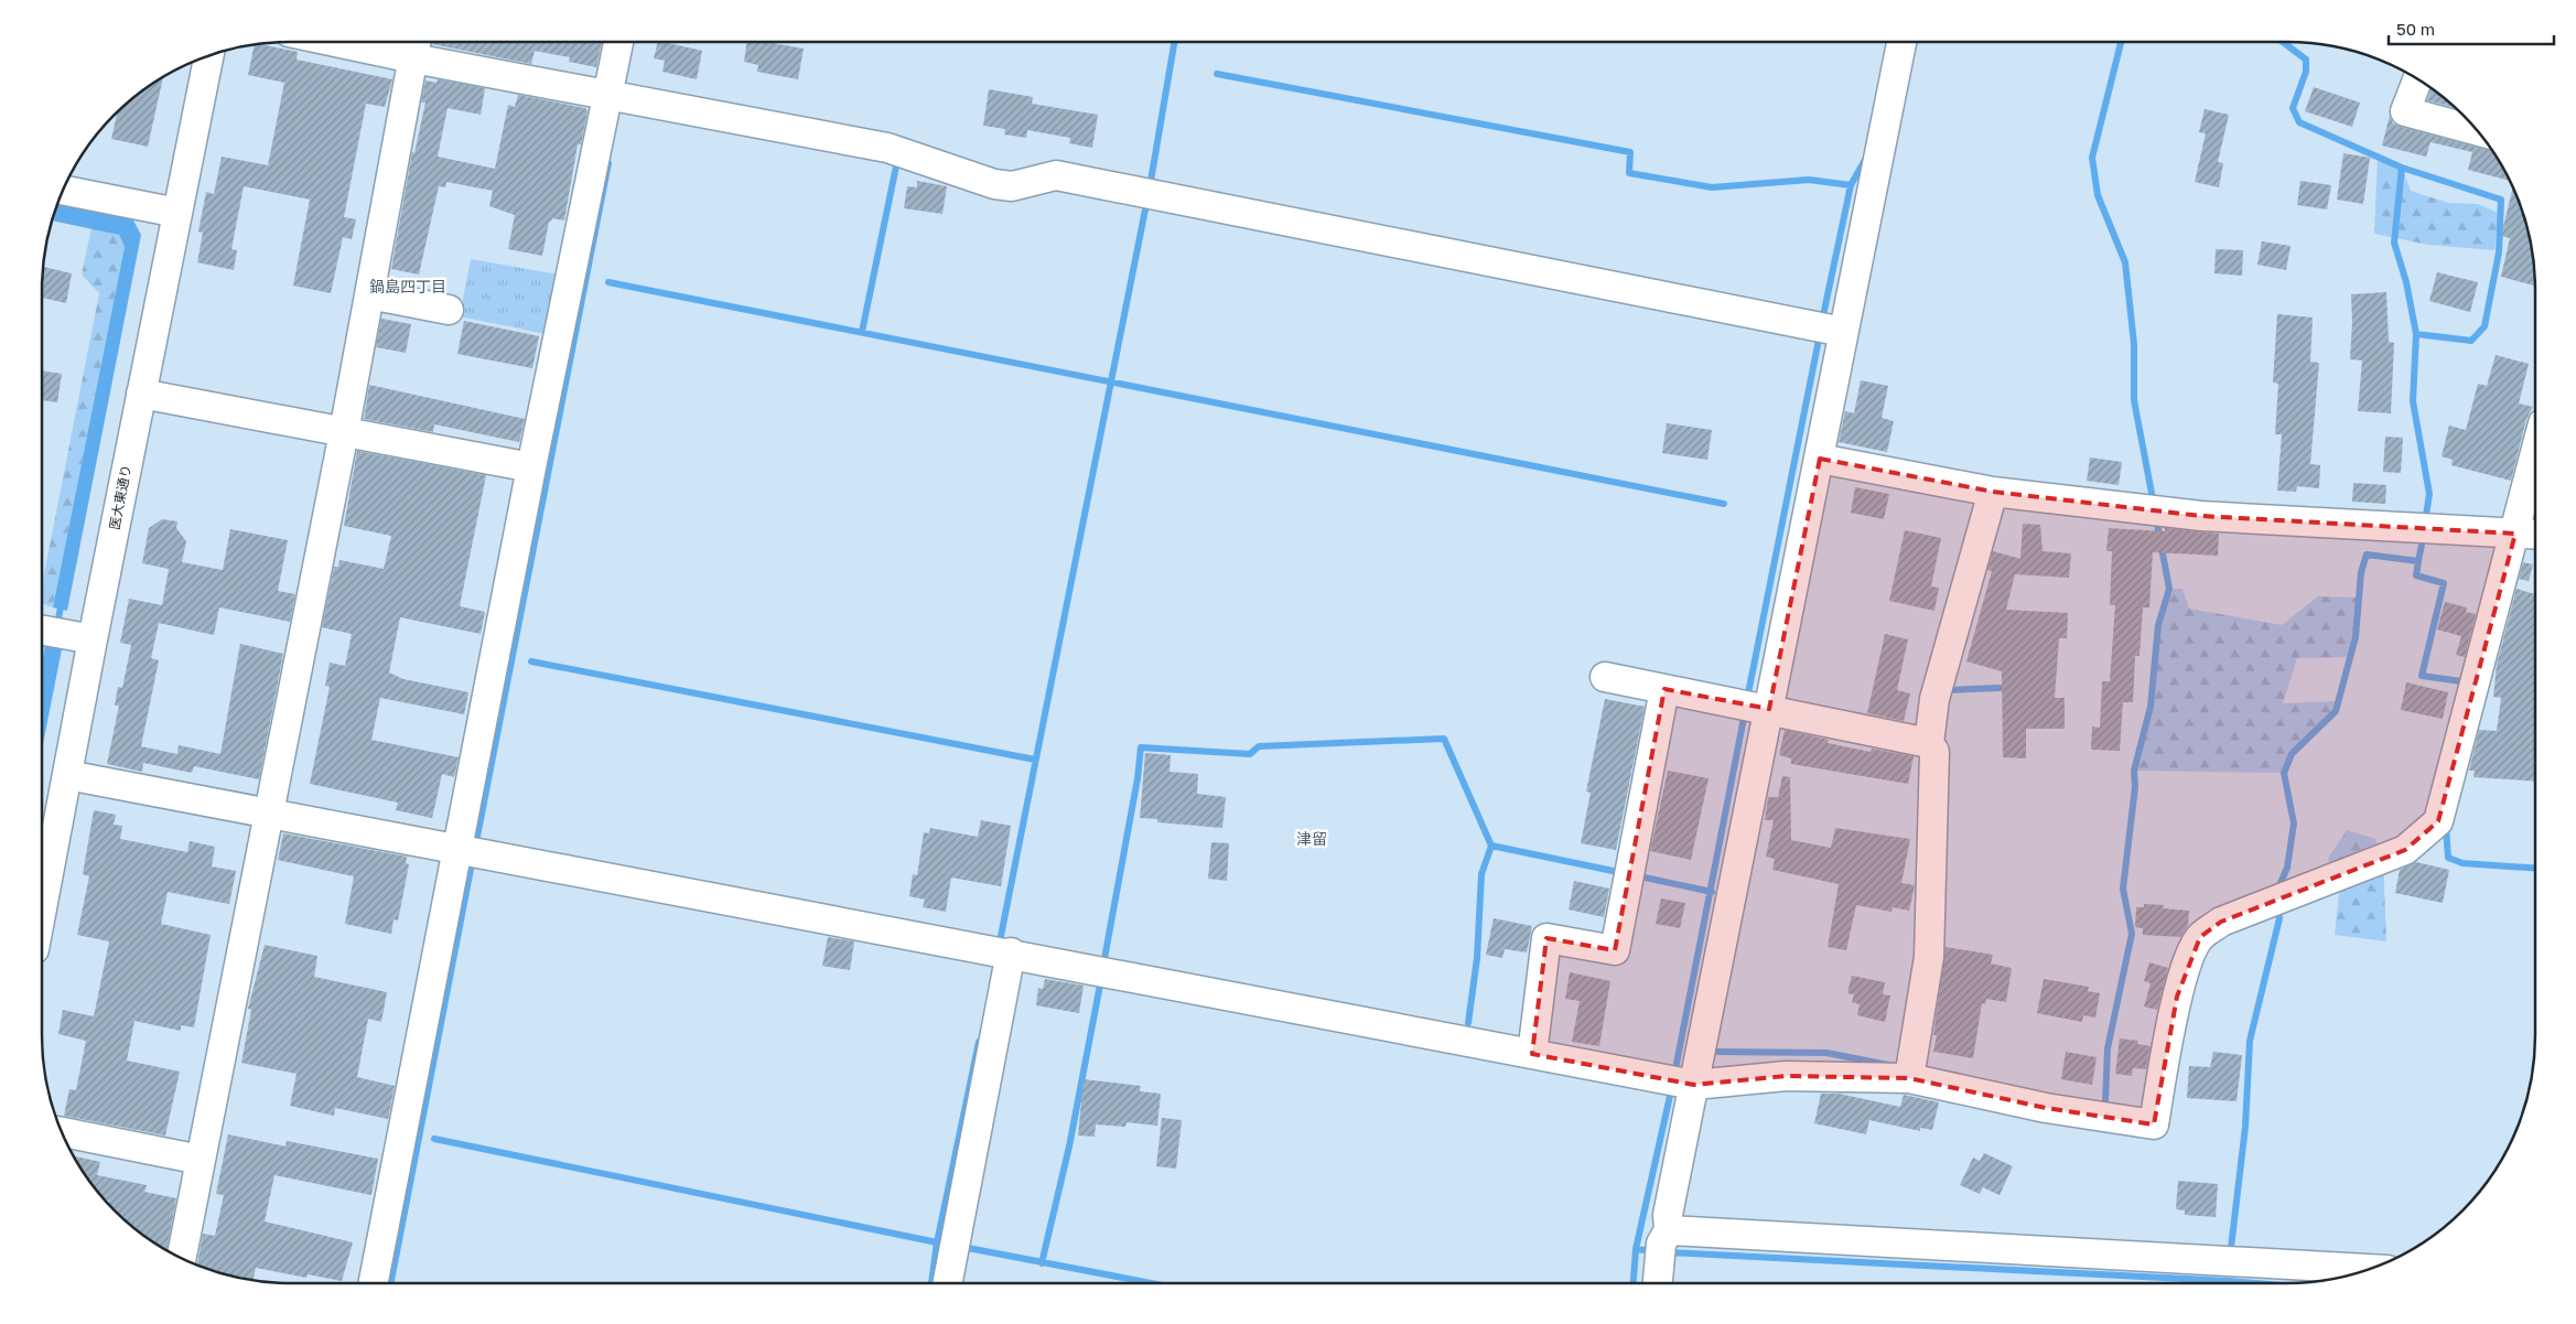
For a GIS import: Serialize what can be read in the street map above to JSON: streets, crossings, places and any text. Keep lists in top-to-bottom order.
{
  "streets": {
    "street": ["医大東通り"]
  },
  "districts": ["鍋島四丁目", "津留"],
  "scale_bar": "50 m"
}
